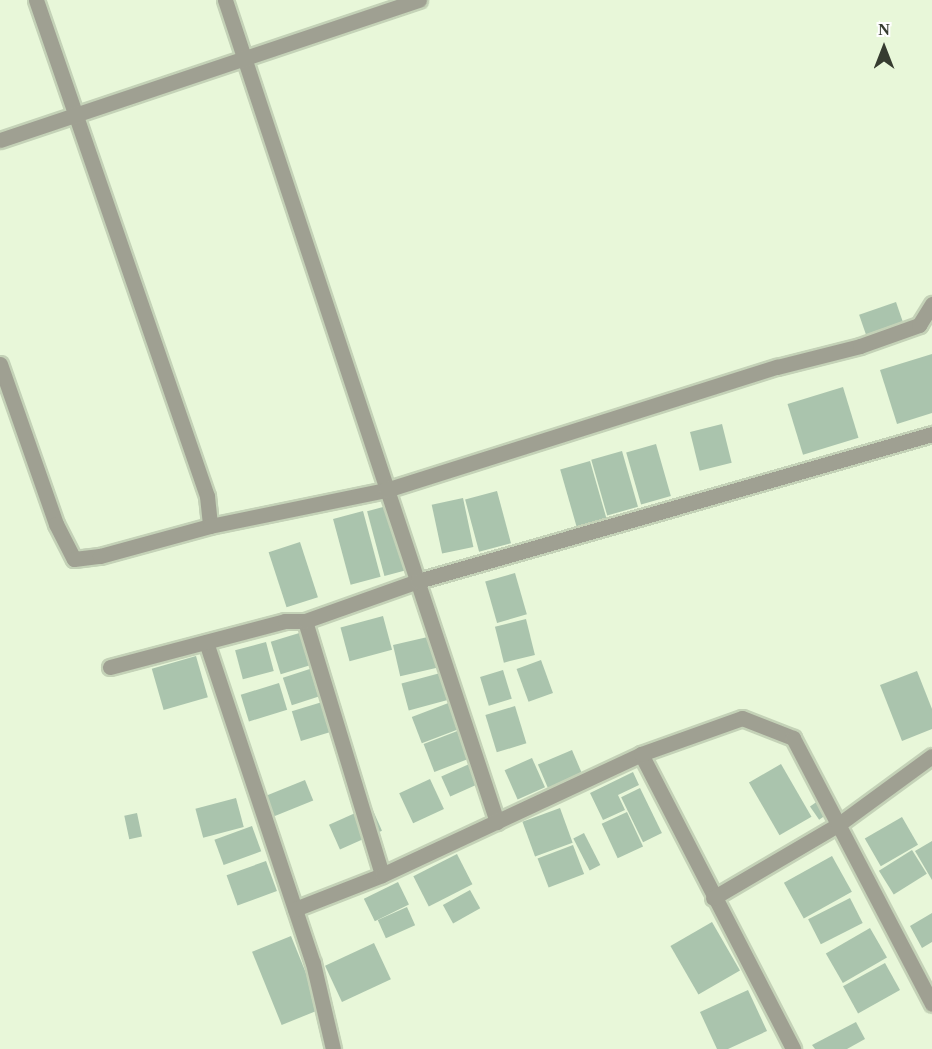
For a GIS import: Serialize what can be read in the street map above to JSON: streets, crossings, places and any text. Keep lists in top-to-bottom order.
{
  "north": "top"
}
